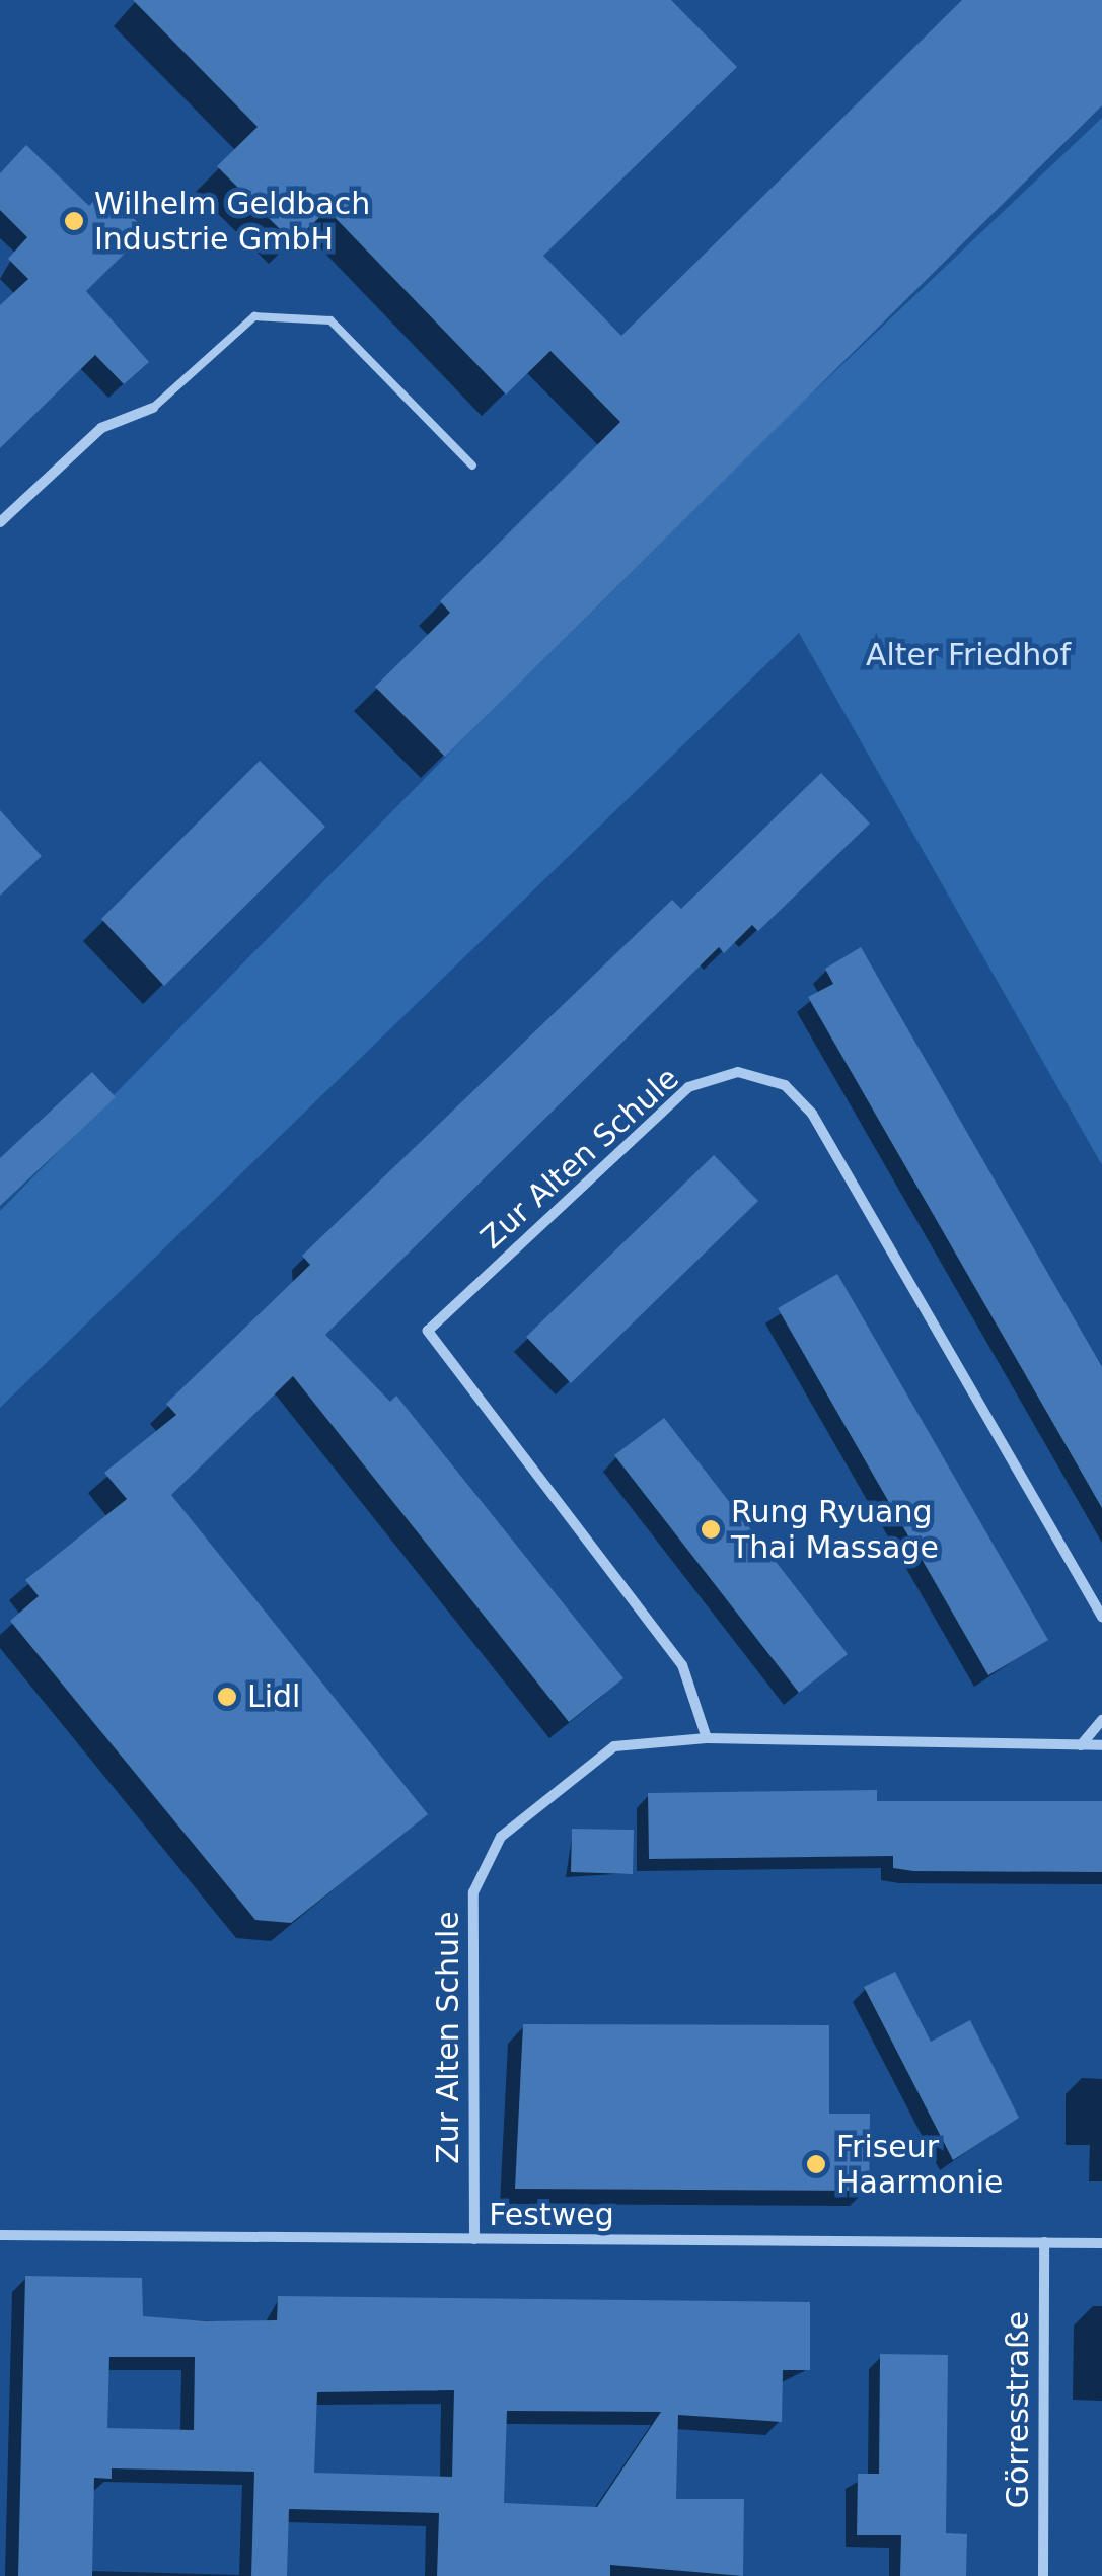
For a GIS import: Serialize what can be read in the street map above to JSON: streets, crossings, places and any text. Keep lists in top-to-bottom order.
{
  "streets": {
    "street": ["Zur Alten Schule", "Festweg", "Görresstraße"]
  },
  "crossings": [
    ["Zur Alten Schule", "Festweg"],
    ["Festweg", "Görresstraße"]
  ],
  "parks": ["Alter Friedhof"],
  "places": [
    "Wilhelm Geldbach Industrie GmbH",
    "Rung Ryuang Thai Massage",
    "Lidl",
    "Friseur Haarmonie"
  ]
}
